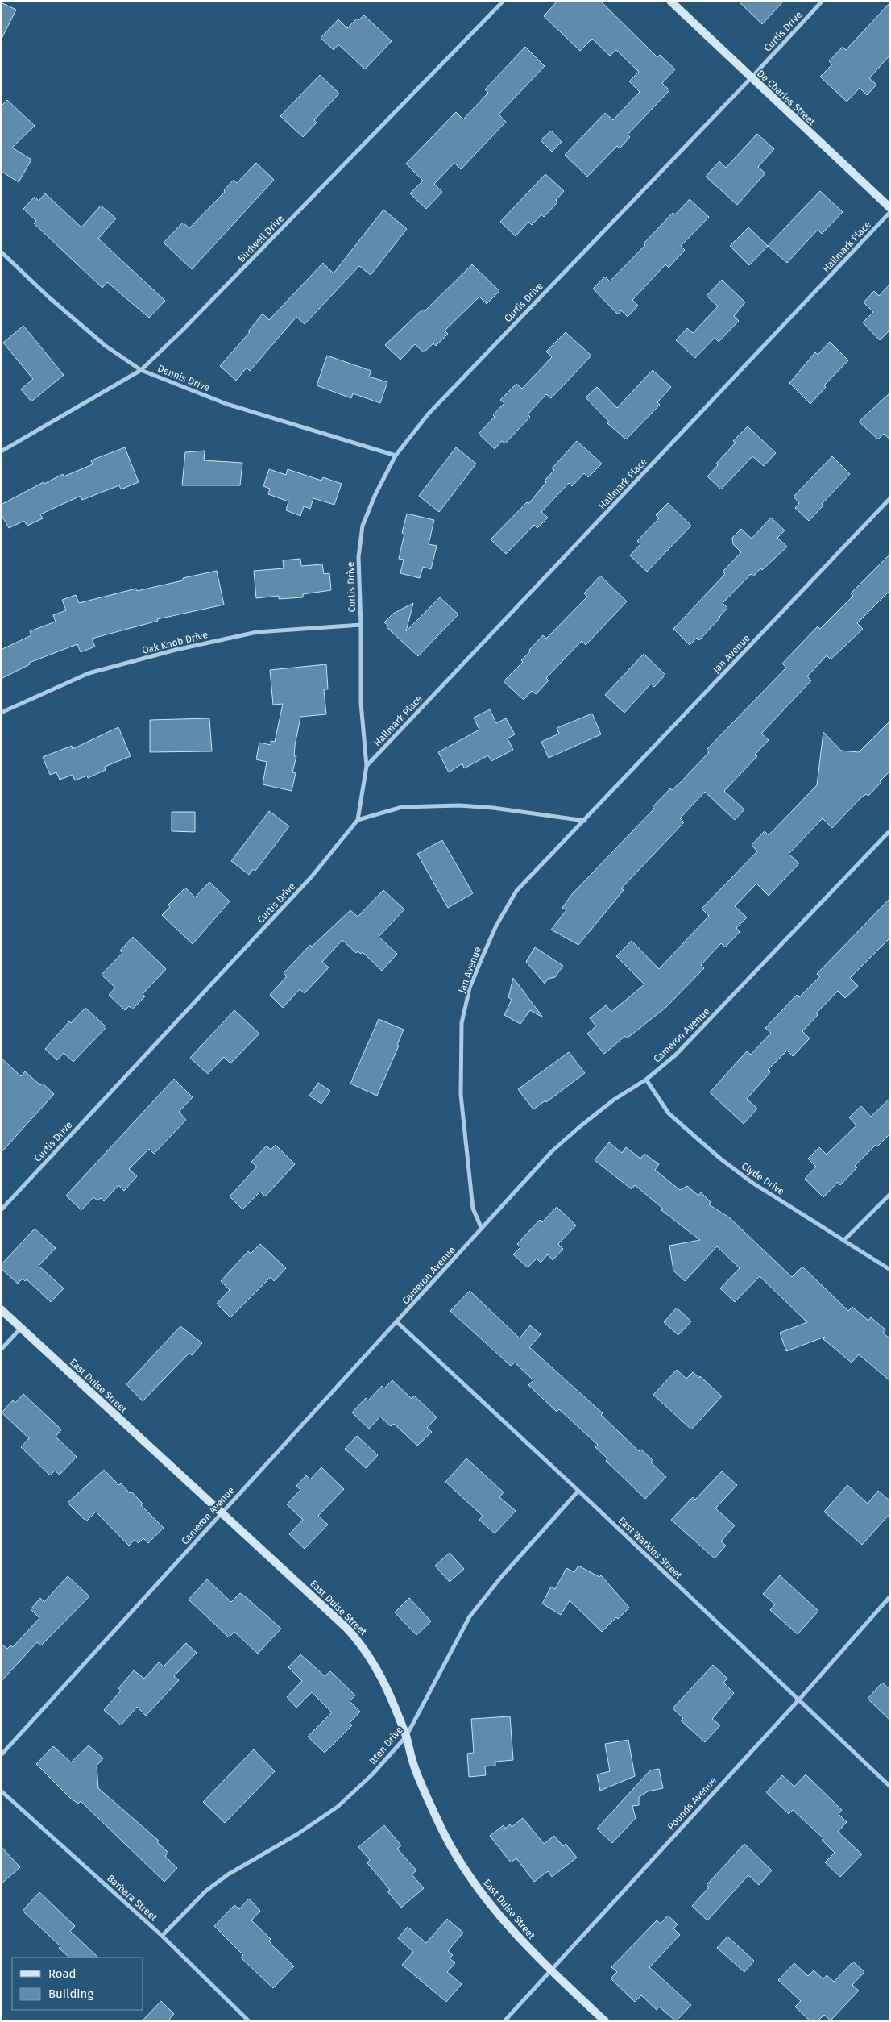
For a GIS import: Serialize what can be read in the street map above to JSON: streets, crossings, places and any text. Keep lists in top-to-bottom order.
{
  "streets": {
    "street": [
      "Curtis Drive",
      "De Charles Street",
      "Birdwell Drive",
      "Hallmark Place",
      "Dennis Drive",
      "Oak Knob Drive",
      "Jan Avenue",
      "Cameron Avenue",
      "Clyde Drive",
      "East Dulse Street",
      "East Watkins Street",
      "Itten Drive",
      "Pounds Avenue",
      "Barbara Street"
    ]
  },
  "crossings": [
    ["Curtis Drive", "De Charles Street"],
    ["Curtis Drive", "Hallmark Place"],
    ["Curtis Drive", "Dennis Drive"],
    ["Curtis Drive", "Oak Knob Drive"],
    ["Birdwell Drive", "Dennis Drive"],
    ["Jan Avenue", "Cameron Avenue"],
    ["Cameron Avenue", "Clyde Drive"],
    ["Cameron Avenue", "East Dulse Street"],
    ["Cameron Avenue", "East Watkins Street"],
    ["East Dulse Street", "Itten Drive"],
    ["East Dulse Street", "Pounds Avenue"],
    ["East Watkins Street", "Itten Drive"],
    ["East Watkins Street", "Pounds Avenue"],
    ["Itten Drive", "Barbara Street"]
  ],
  "legend": ["Road", "Building"]
}
